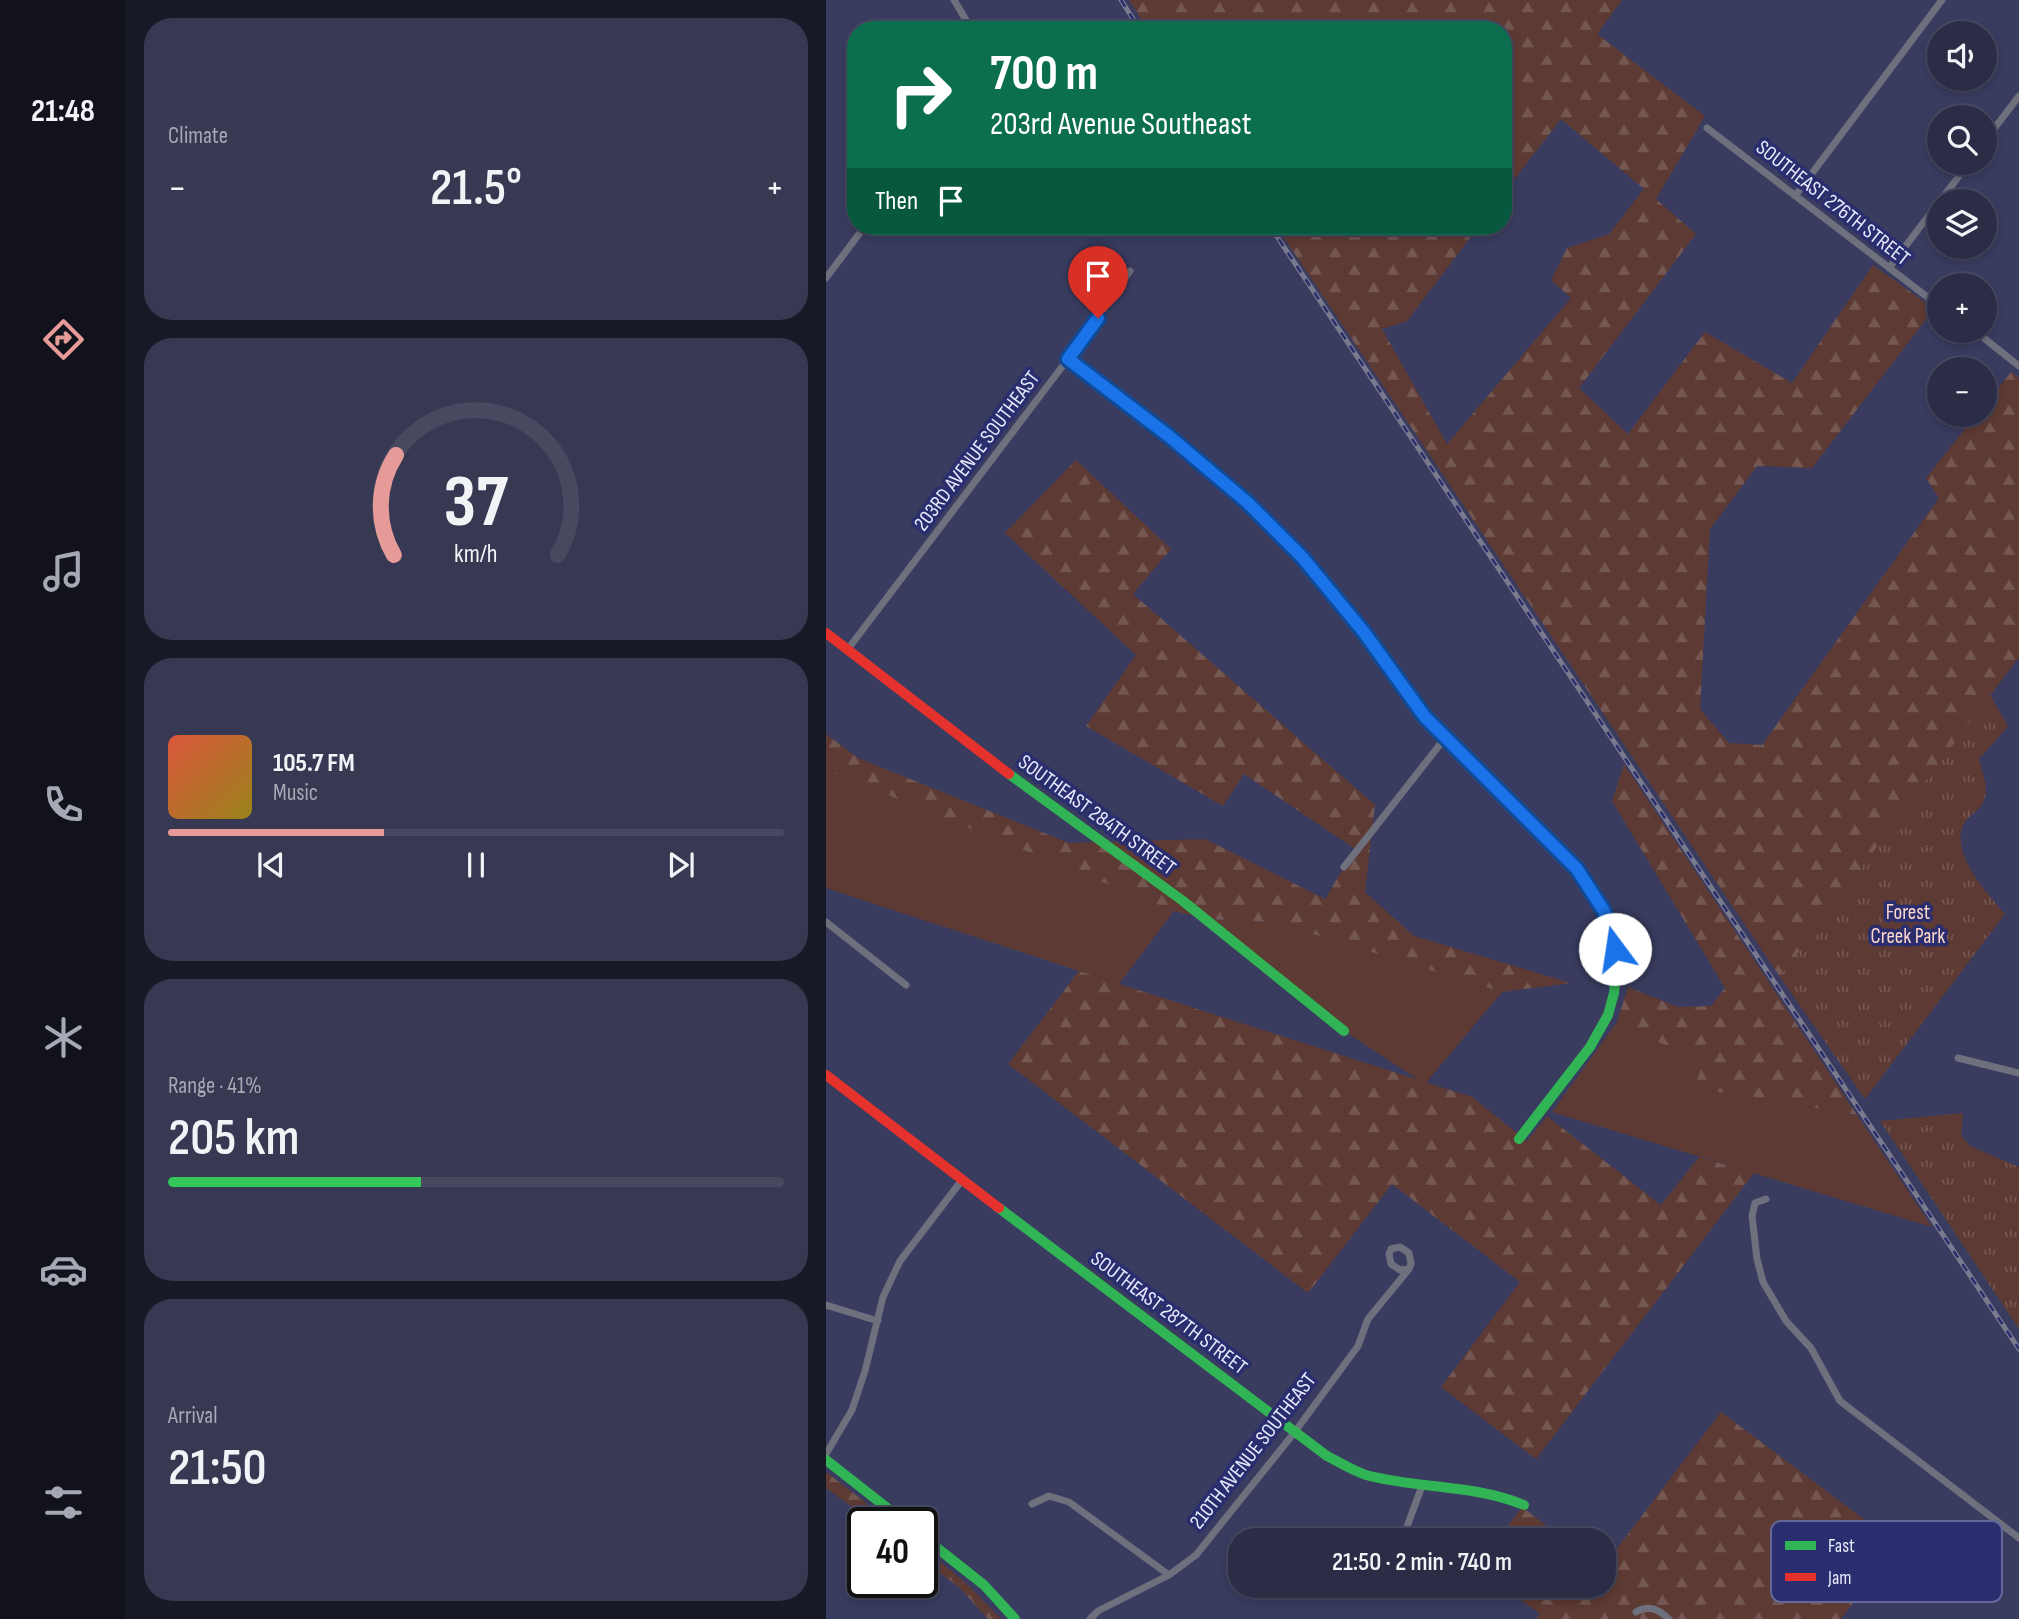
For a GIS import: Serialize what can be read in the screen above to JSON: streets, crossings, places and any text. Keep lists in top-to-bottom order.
{
  "streets": {
    "street": [
      "SOUTHEAST 276TH STREET",
      "203RD AVENUE SOUTHEAST",
      "SOUTHEAST 284TH STREET",
      "SOUTHEAST 287TH STREET",
      "210TH AVENUE SOUTHEAST"
    ]
  },
  "crossings": [
    ["203RD AVENUE SOUTHEAST", "SOUTHEAST 284TH STREET"],
    ["SOUTHEAST 287TH STREET", "210TH AVENUE SOUTHEAST"]
  ],
  "parks": ["Forest Creek Park"],
  "legend": ["Fast", "Jam"],
  "page": {
    "tabs": "21:48",
    "tile": [
      "Climate",
      ["Range · 41%", "205 km"],
      ["Arrival", "21:50"]
    ],
    "map_buttons": ["+", "−"],
    "turn": ["700 m", "203rd Avenue Southeast"],
    "heat": ["−", "21.5°", "+"],
    "then": "Then",
    "song": ["105.7 FM", "Music"],
    "limit": "40",
    "trip": "21:50 · 2 min · 740 m",
    "gauge": ["37", "km/h"]
  }
}
